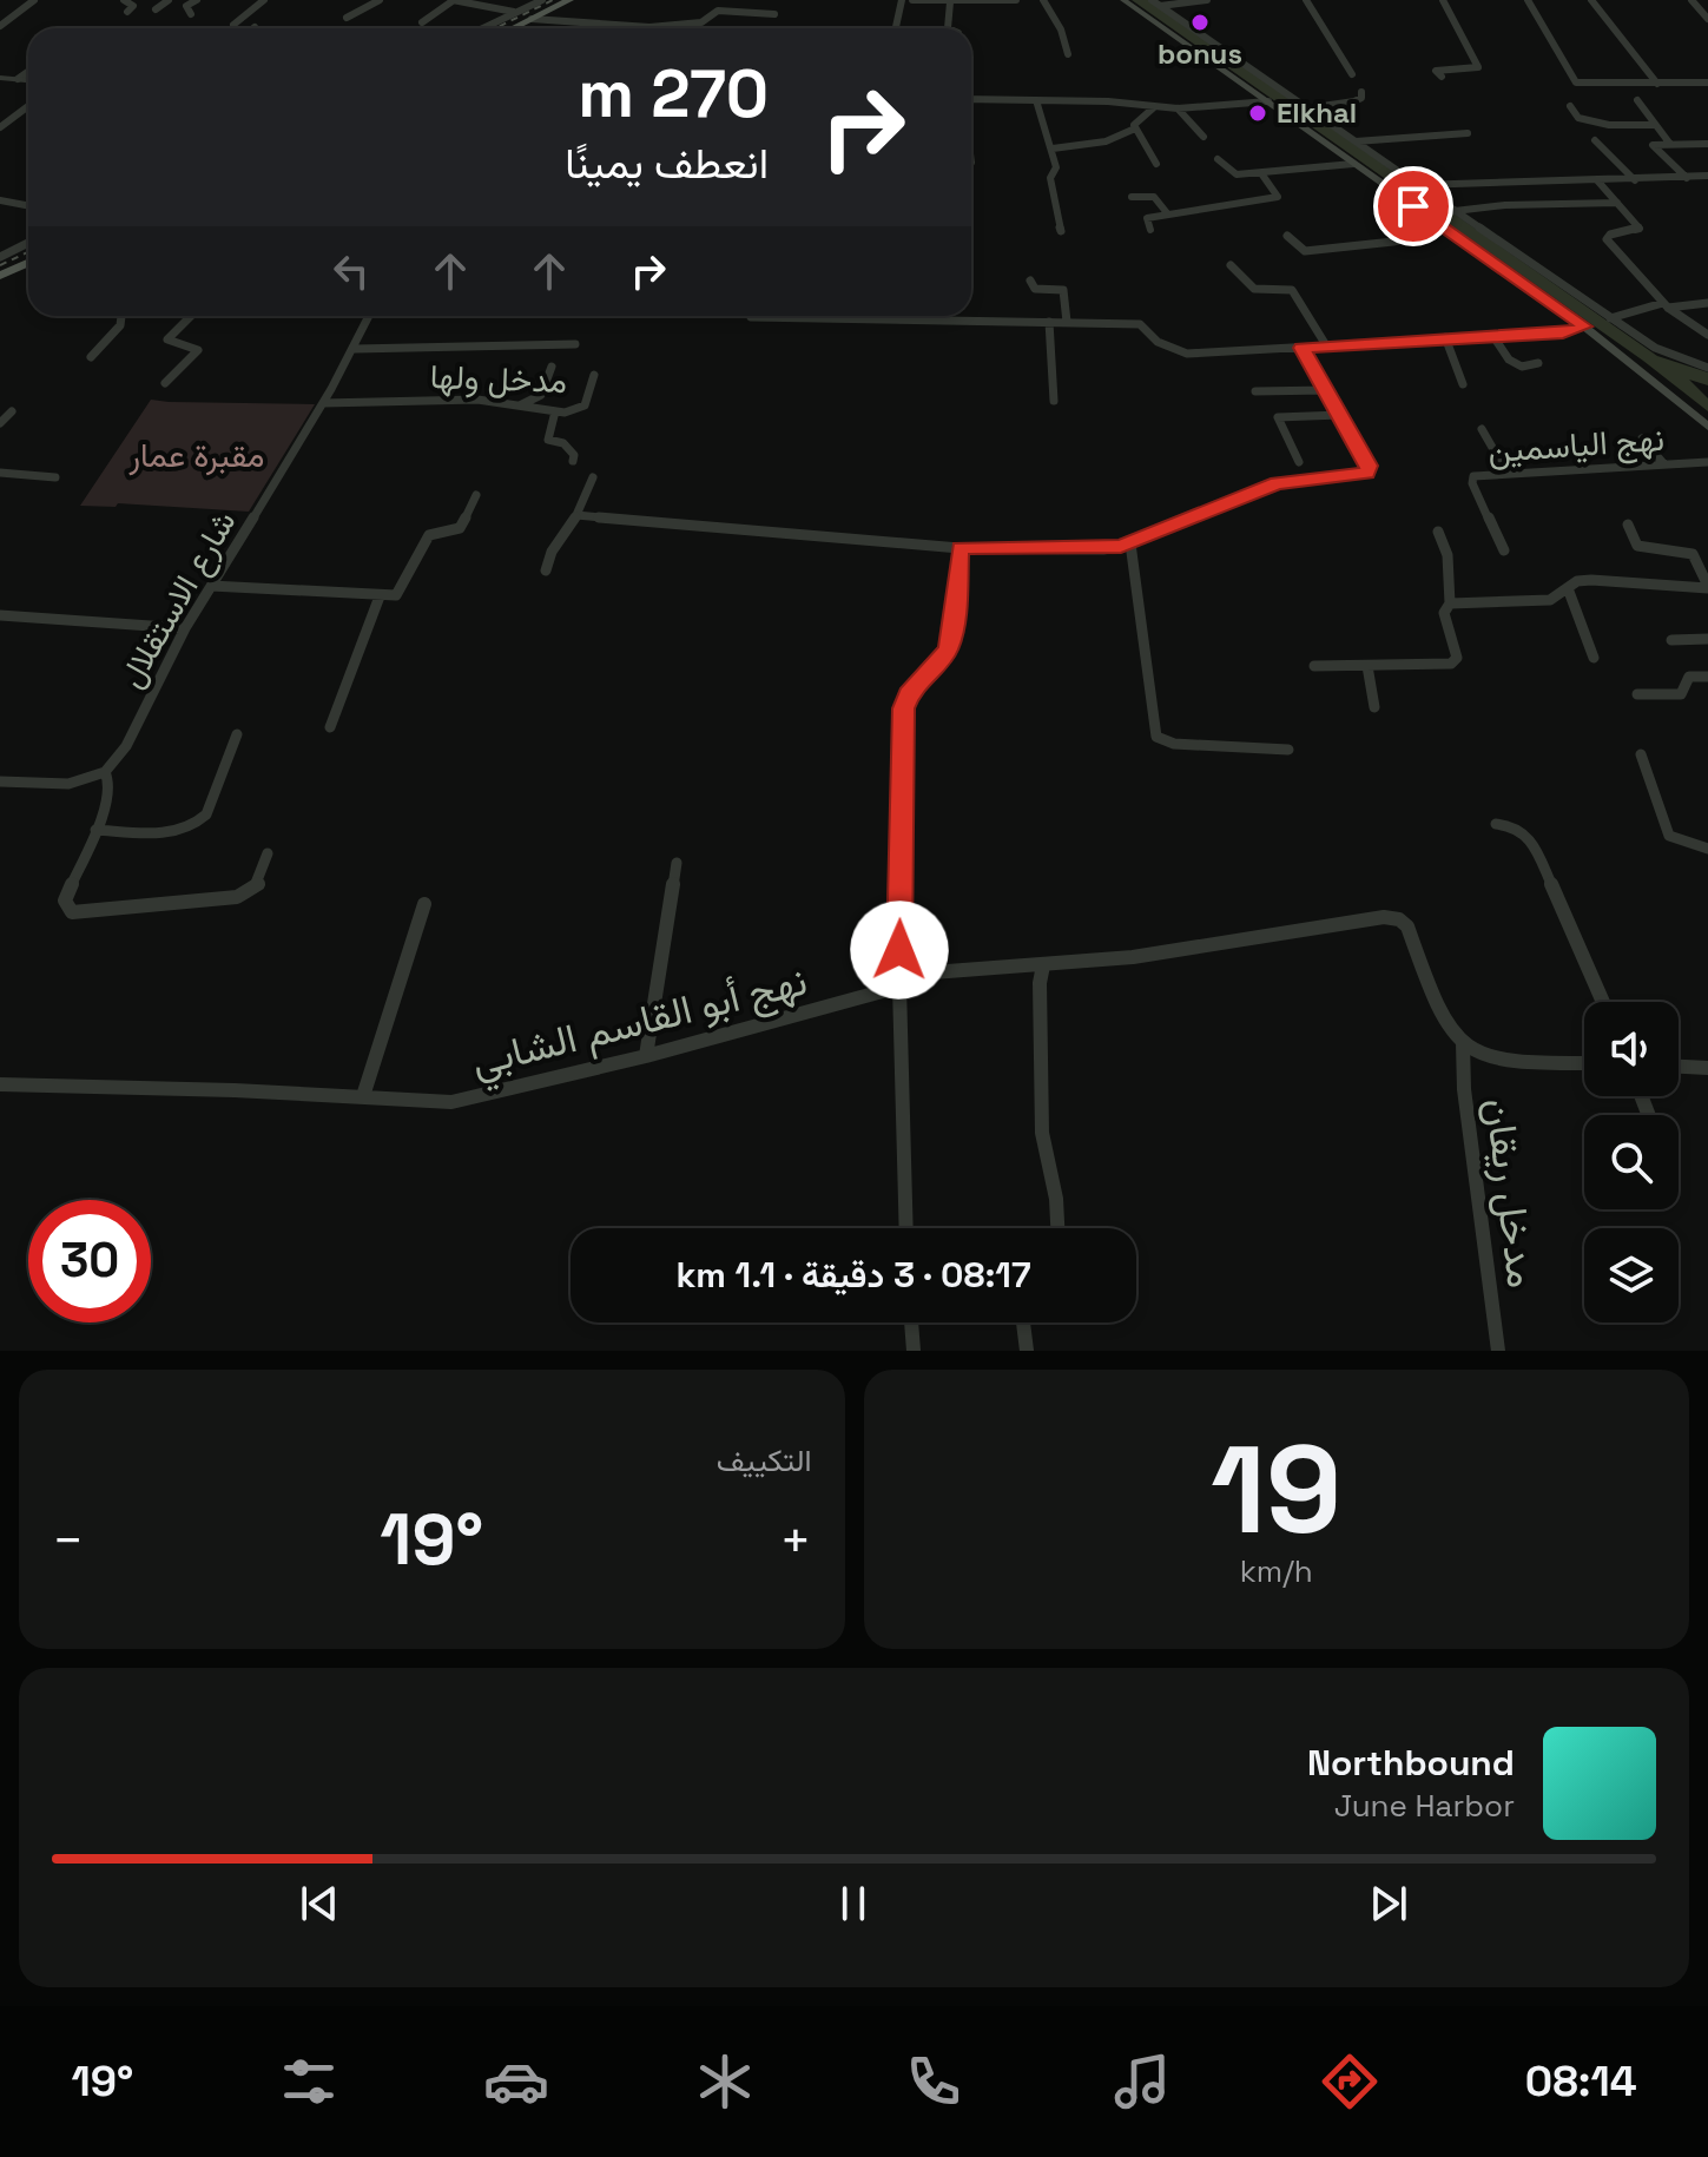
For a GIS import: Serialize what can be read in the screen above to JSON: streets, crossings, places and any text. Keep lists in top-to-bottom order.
{
  "streets": {
    "street": [
      "مدخل ولها",
      "نهج الياسمين",
      "شارع الاستقلال",
      "نهج أبو القاسم الشابي",
      "مدخل ريقان"
    ]
  },
  "crossings": [
    ["مدخل ولها", "شارع الاستقلال"],
    ["نهج أبو القاسم الشابي", "مدخل ريقان"]
  ],
  "parks": ["مقبرة عمار"],
  "places": ["bonus", "Elkhal"],
  "page": {
    "turn": ["270 m", "انعطف يمينًا"],
    "limit": "30",
    "trip": "08:17 · 3 دقيقة · 1.1 km",
    "tile": [
      ["19", "km/h"],
      "التكييف"
    ],
    "heat": ["−", "19°", "+"],
    "song": ["Northbound", "June Harbor"],
    "tabs": ["08:14", "19°"]
  }
}
